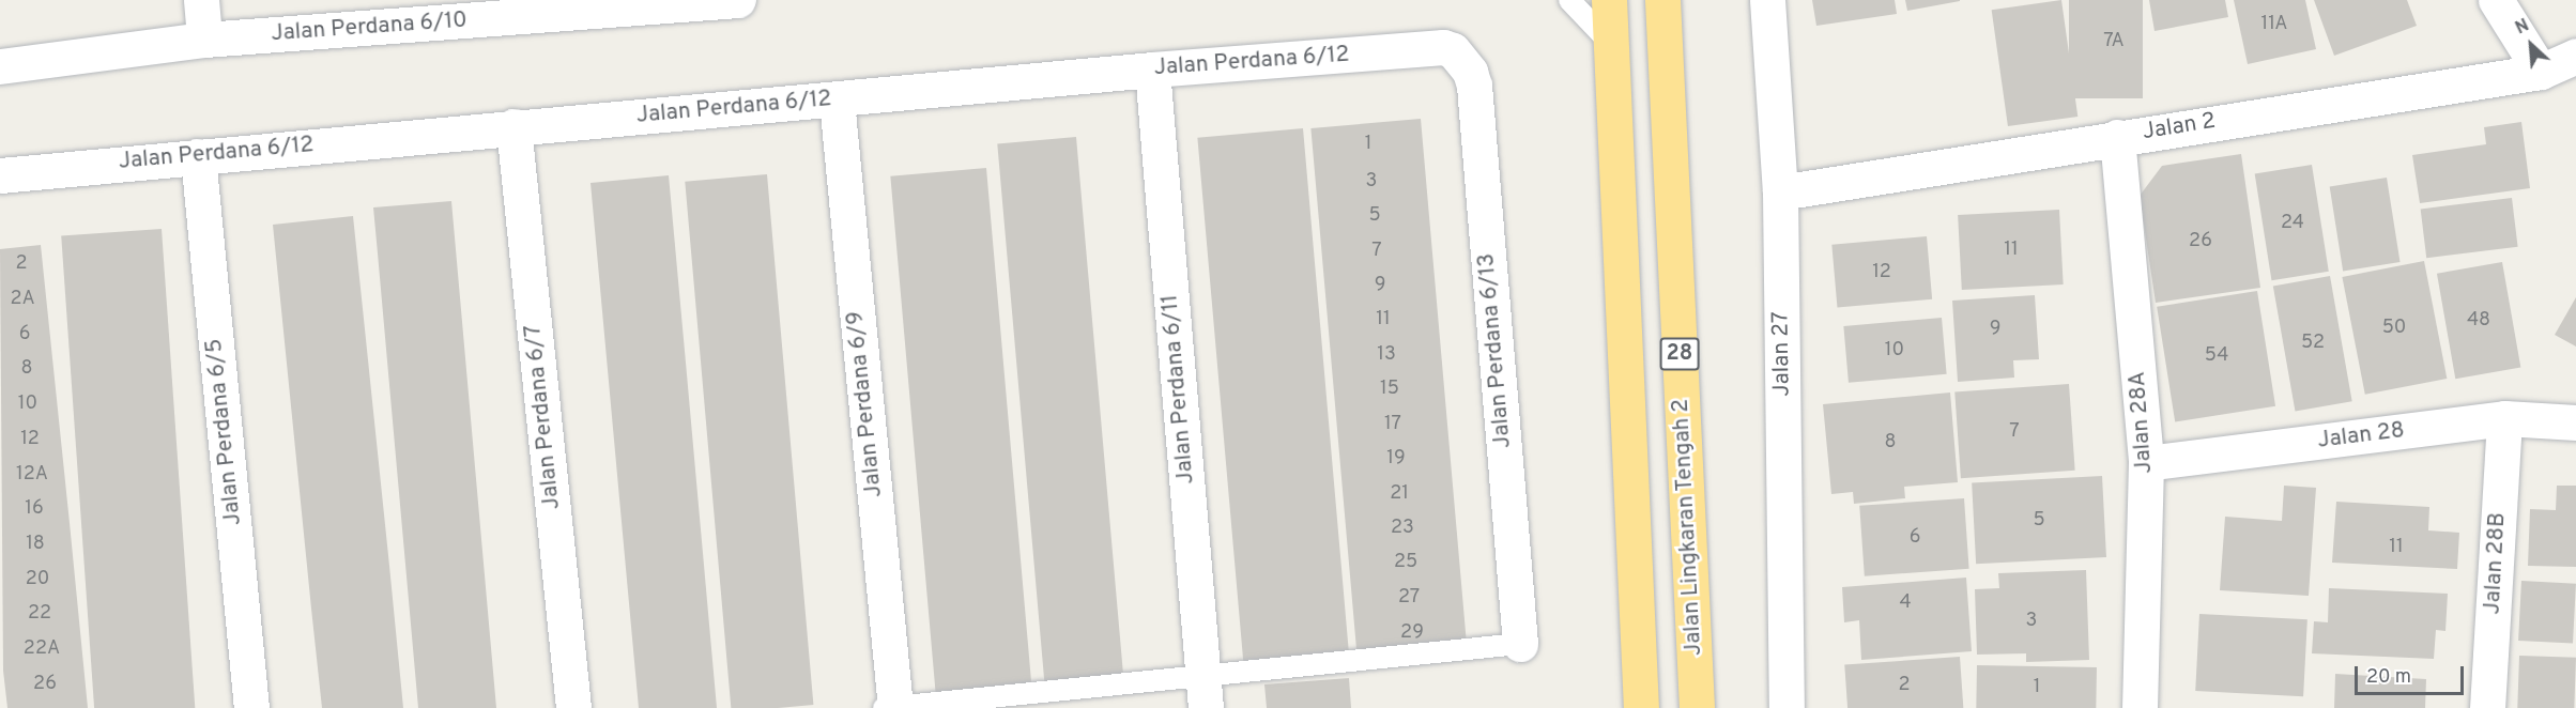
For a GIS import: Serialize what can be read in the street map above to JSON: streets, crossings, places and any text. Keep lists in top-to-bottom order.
{
  "streets": {
    "highway": ["28", "Jalan Lingkaran Tengah 2"],
    "street": [
      "Jalan Perdana 6/10",
      "Jalan Perdana 6/12",
      "Jalan 2",
      "Jalan Perdana 6/13",
      "Jalan 27",
      "Jalan Perdana 6/11",
      "Jalan Perdana 6/9",
      "Jalan Perdana 6/7",
      "Jalan 28A",
      "Jalan Perdana 6/5",
      "Jalan 28",
      "Jalan 28B"
    ]
  },
  "crossings": [
    ["Jalan Perdana 6/12", "Jalan Perdana 6/13"],
    ["Jalan Perdana 6/12", "Jalan Perdana 6/11"],
    ["Jalan Perdana 6/12", "Jalan Perdana 6/9"],
    ["Jalan Perdana 6/12", "Jalan Perdana 6/7"],
    ["Jalan Perdana 6/12", "Jalan Perdana 6/5"],
    ["Jalan 2", "Jalan 27"],
    ["Jalan 2", "Jalan 28A"],
    ["Jalan 28A", "Jalan 28"],
    ["Jalan 28", "Jalan 28B"]
  ],
  "house_numbers": [
    "11A",
    "7A",
    "1",
    "3",
    "5",
    "24",
    "26",
    "11",
    "7",
    "2",
    "12",
    "9",
    "2A",
    "11",
    "48",
    "50",
    "9",
    "6",
    "52",
    "10",
    "13",
    "54",
    "8",
    "15",
    "10",
    "17",
    "7",
    "12",
    "8",
    "19",
    "12A",
    "21",
    "16",
    "5",
    "23",
    "6",
    "18",
    "11",
    "25",
    "20",
    "27",
    "4",
    "22",
    "3",
    "29",
    "22A",
    "26",
    "2",
    "1"
  ],
  "scale_bar": "20 m",
  "north": "top left"
}
